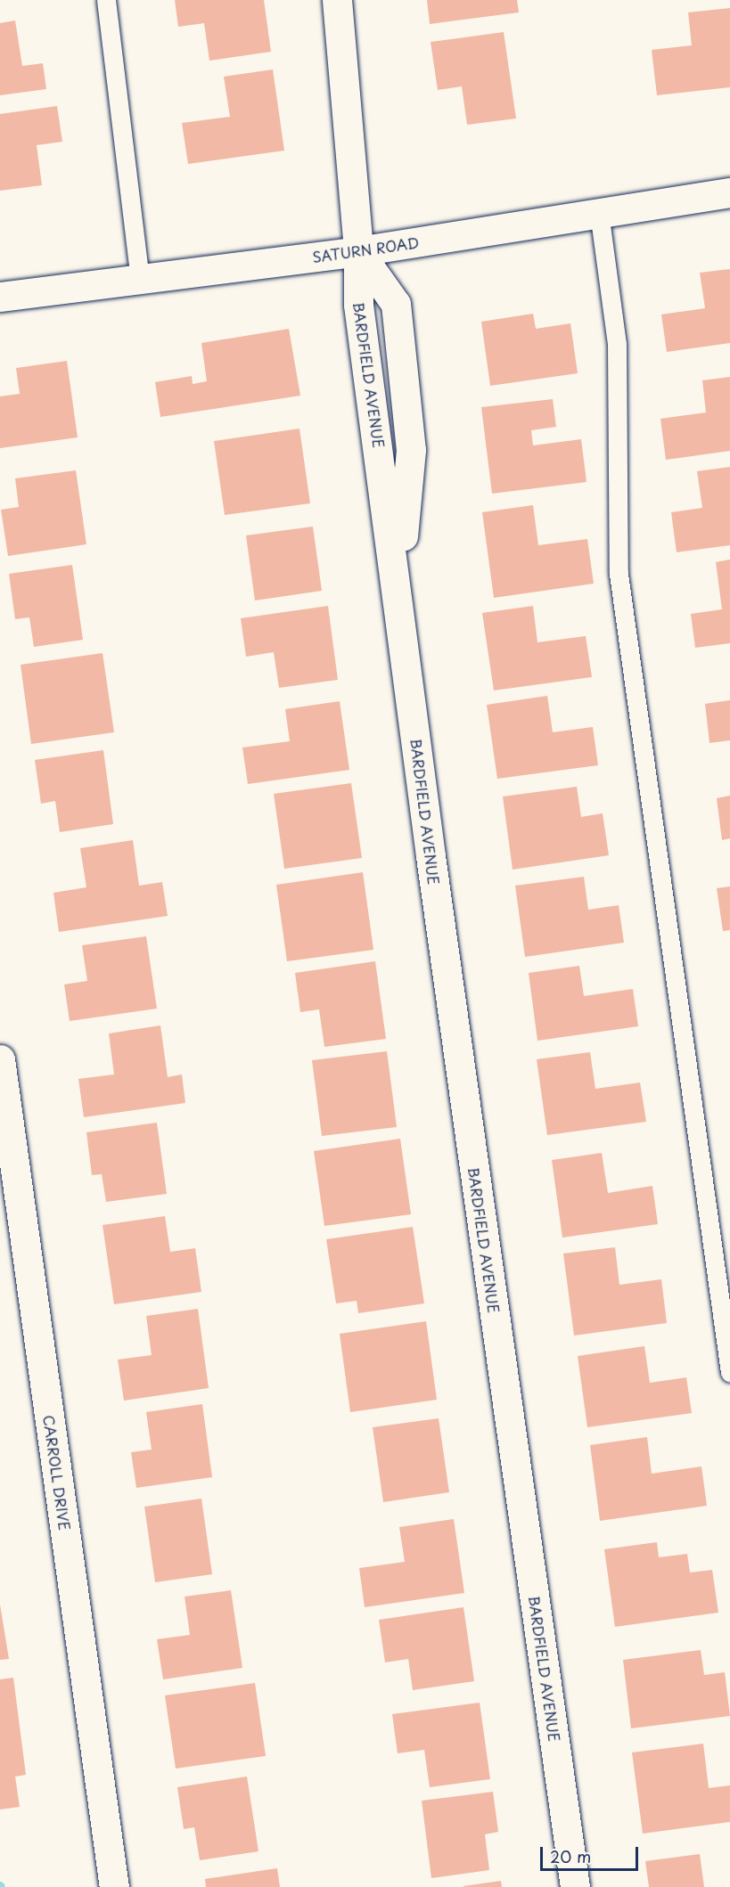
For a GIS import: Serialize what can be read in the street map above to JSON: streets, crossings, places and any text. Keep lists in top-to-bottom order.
{
  "streets": {
    "street": ["SATURN ROAD", "BARDFIELD AVENUE", "CARROLL DRIVE"]
  },
  "crossings": [
    ["SATURN ROAD", "BARDFIELD AVENUE"]
  ],
  "scale_bar": "20 m"
}
